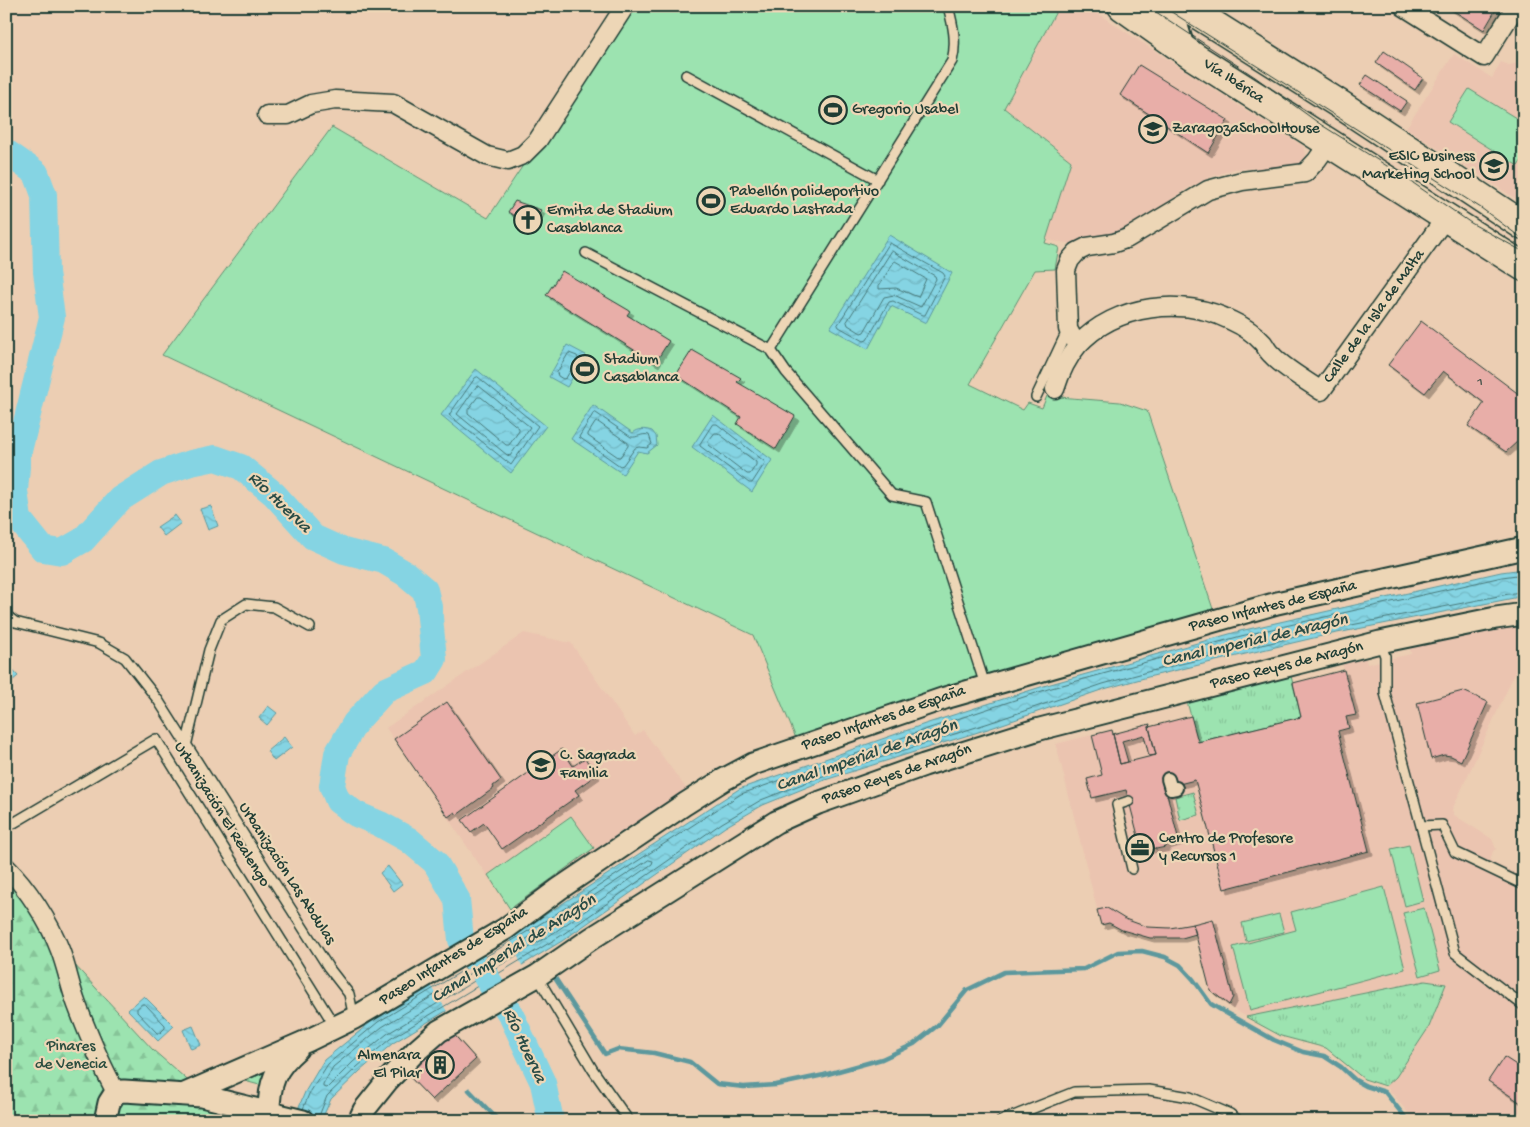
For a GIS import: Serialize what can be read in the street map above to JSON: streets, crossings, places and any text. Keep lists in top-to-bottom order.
{
  "streets": {
    "highway": ["Vía Ibérica"],
    "street": ["Calle de la Isla de Malta", "Paseo Infantes de España", "Paseo Reyes de Aragón"],
    "lane": ["Urbanización El Realengo", "Urbanización Las Abdulas"]
  },
  "crossings": [
    ["Vía Ibérica", "Calle de la Isla de Malta"],
    ["Paseo Infantes de España", "Urbanización El Realengo"],
    ["Paseo Infantes de España", "Urbanización Las Abdulas"],
    ["Urbanización El Realengo", "Urbanización Las Abdulas"]
  ],
  "water": ["Río Huerva", "Canal Imperial de Aragón"],
  "parks": ["Pinares de Venecia"],
  "places": {
    "sports": ["Gregorio Usabel", "Pabellón polideportivo Eduardo Lastrada", "Stadium Casablanca"],
    "school or university": ["ZaragozaSchoolHouse", "ESIC Business Marketing School", "C. Sagrada Familia"],
    "church": ["Ermita de Stadium Casablanca"],
    "office": ["Centro de Profesore y Recursos 1"],
    "building": ["Almenara El Pilar"]
  },
  "house_numbers": ["1"]
}
